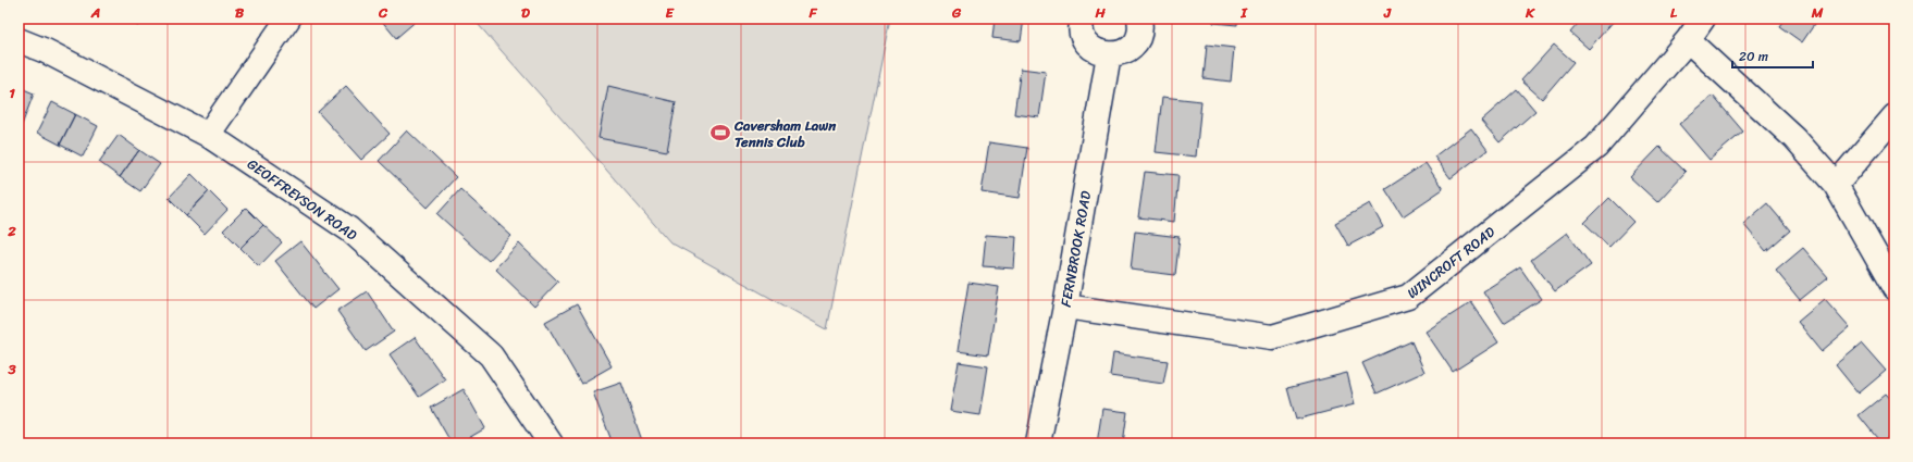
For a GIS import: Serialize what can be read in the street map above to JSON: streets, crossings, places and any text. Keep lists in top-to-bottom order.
{
  "streets": {
    "street": ["GEOFFREYSON ROAD", "FERNBROOK ROAD", "WINCROFT ROAD"]
  },
  "crossings": [
    ["FERNBROOK ROAD", "WINCROFT ROAD"]
  ],
  "places": {
    "sports": ["Caversham Lawn Tennis Club"]
  },
  "scale_bar": "20 m",
  "grid": {
    "columns": [
      "A",
      "B",
      "C",
      "D",
      "E",
      "F",
      "G",
      "H",
      "I",
      "J",
      "K",
      "L",
      "M"
    ],
    "rows": ["1", "2", "3"]
  }
}
